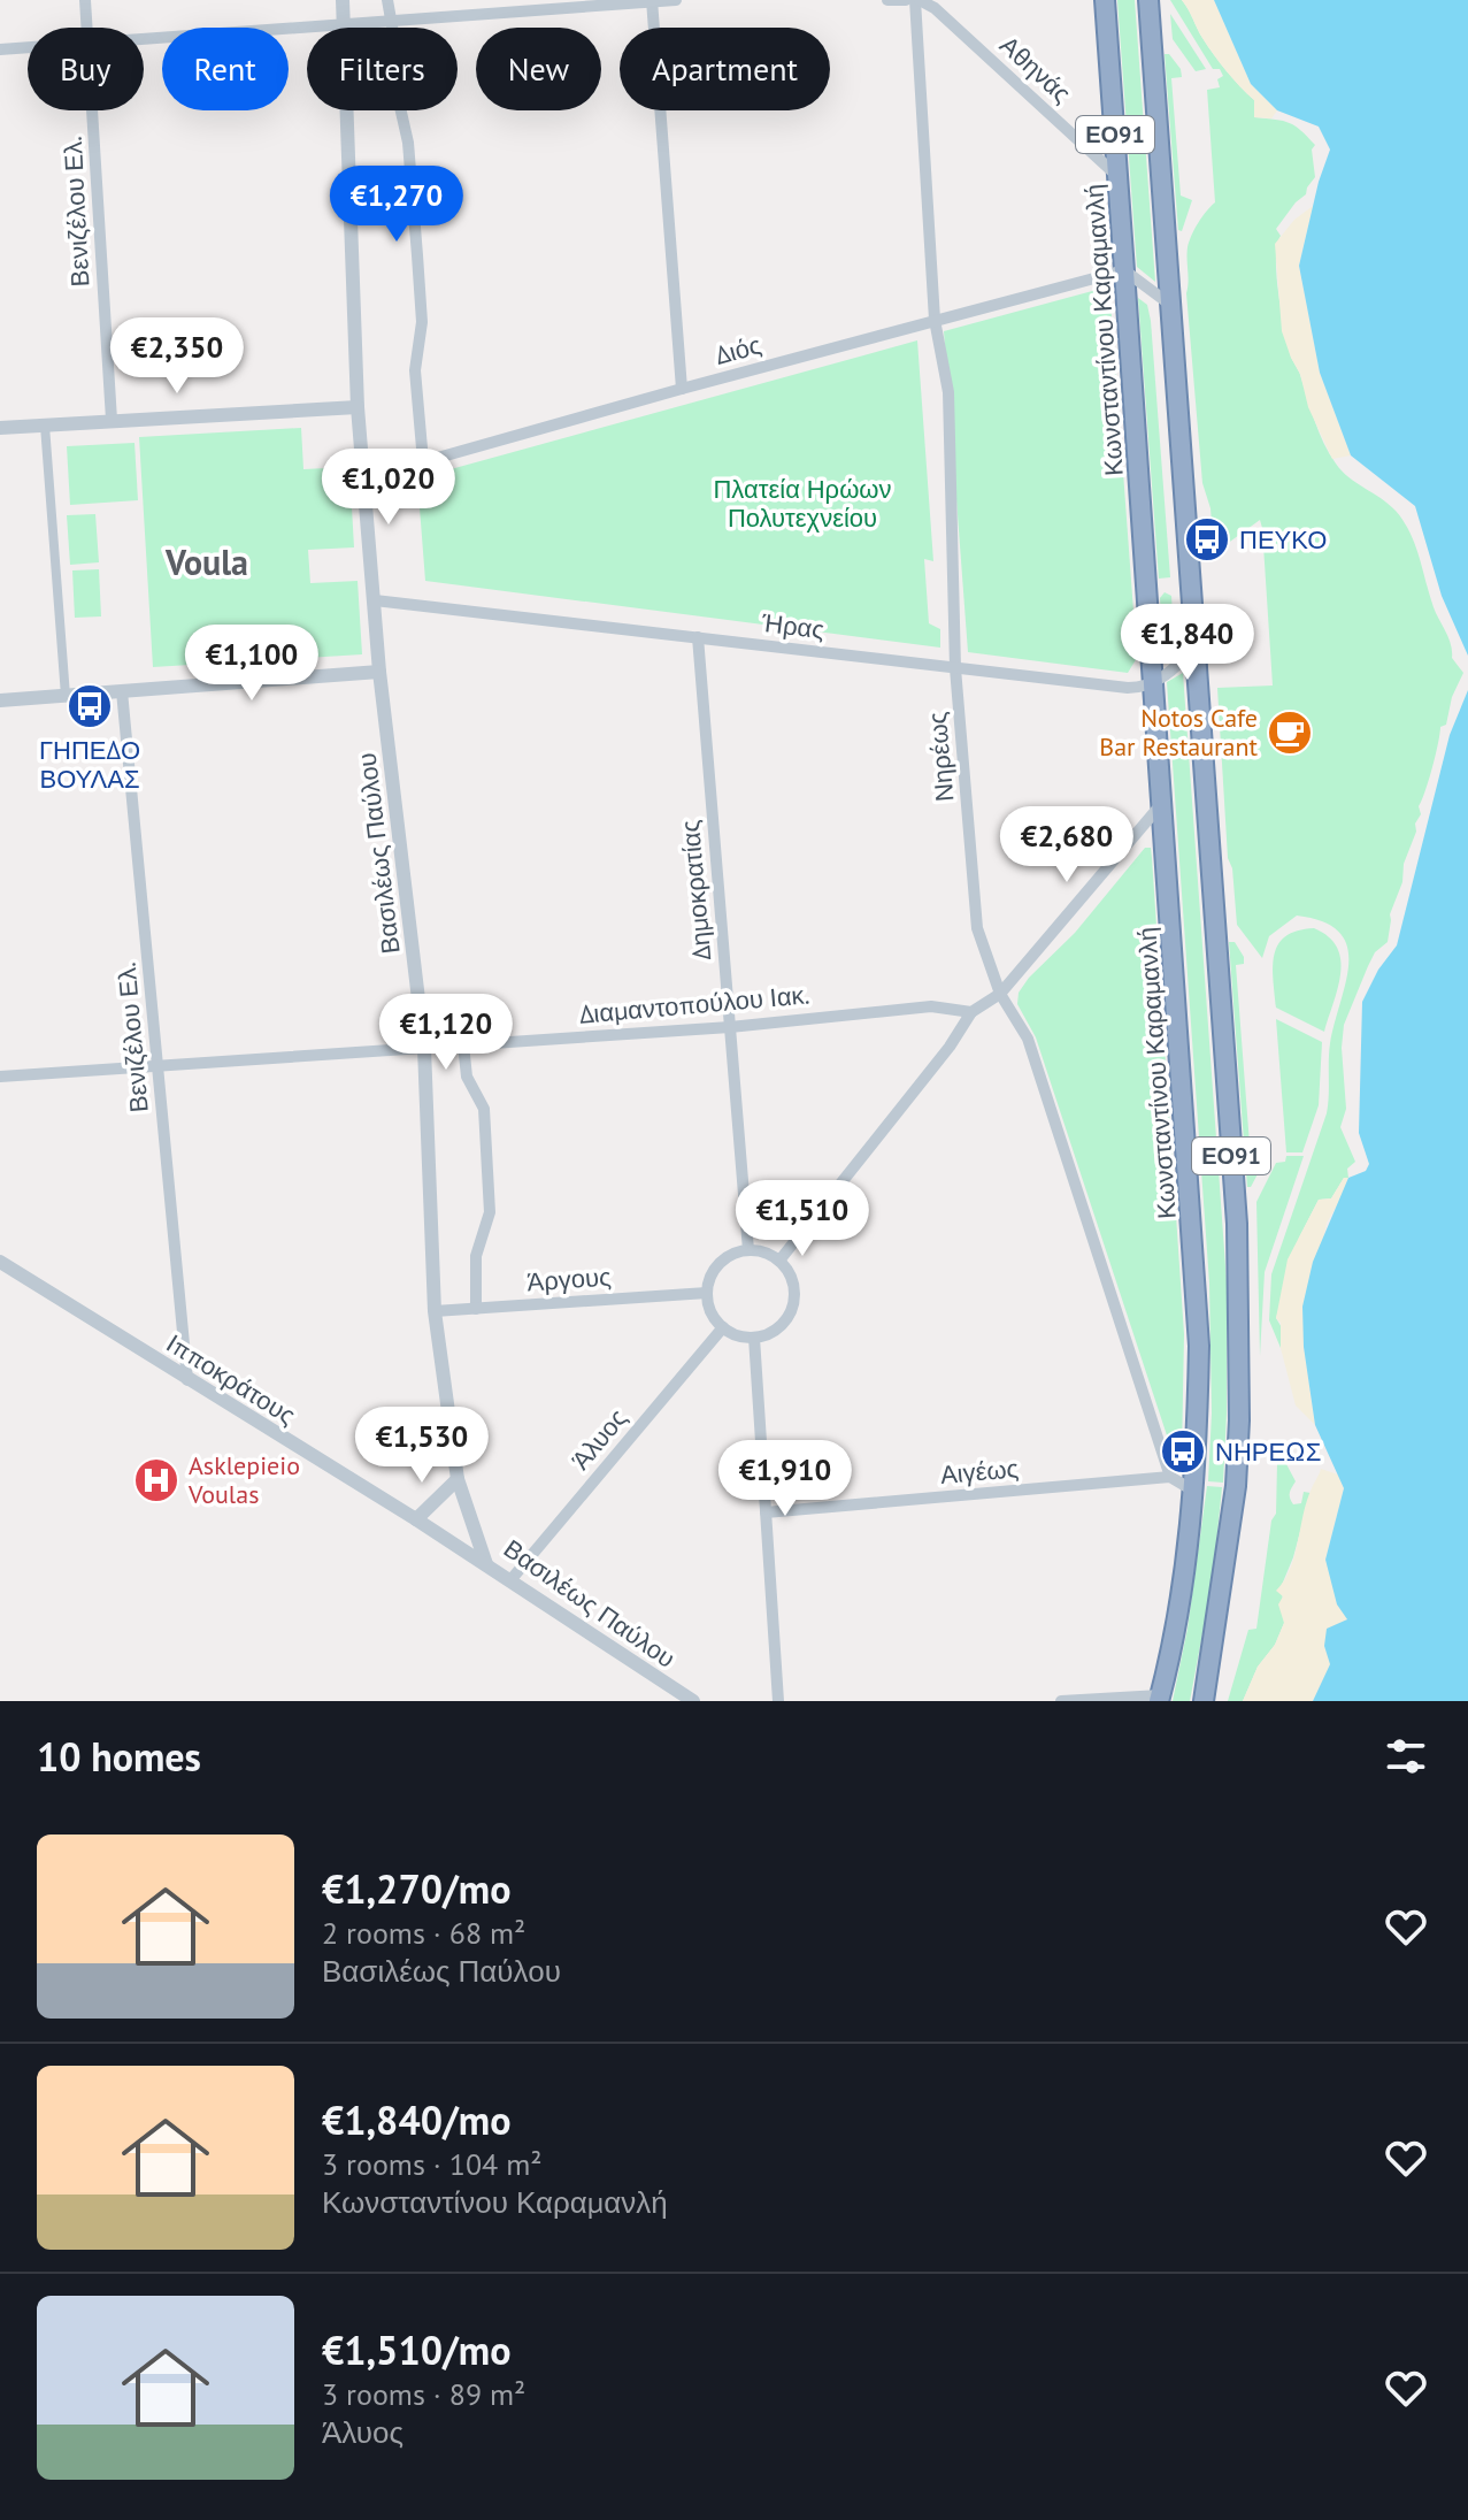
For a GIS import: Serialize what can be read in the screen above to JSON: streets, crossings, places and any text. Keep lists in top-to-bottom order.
{
  "streets": {
    "highway": ["ΕΟ91", "Κωνσταντίνου Καραμανλή"],
    "street": [
      "Αθηνάς",
      "Βενιζέλου Ελ.",
      "Διός",
      "Ήρας",
      "Νηρέως",
      "Βασιλέως Παύλου",
      "Δημοκρατίας",
      "Διαμαντοπούλου Ιακ.",
      "Άργους",
      "Ιπποκράτους",
      "Άλυος",
      "Αιγέως"
    ]
  },
  "crossings": [
    ["Αθηνάς", "Κωνσταντίνου Καραμανλή"],
    ["Αθηνάς", "Νηρέως"],
    ["Βενιζέλου Ελ.", "Διαμαντοπούλου Ιακ."],
    ["Βενιζέλου Ελ.", "Ιπποκράτους"],
    ["Κωνσταντίνου Καραμανλή", "Διός"],
    ["Κωνσταντίνου Καραμανλή", "Ήρας"],
    ["Διός", "Νηρέως"],
    ["Διός", "Βασιλέως Παύλου"],
    ["Ήρας", "Νηρέως"],
    ["Ήρας", "Βασιλέως Παύλου"],
    ["Ήρας", "Δημοκρατίας"],
    ["Νηρέως", "Αιγέως"],
    ["Βασιλέως Παύλου", "Διαμαντοπούλου Ιακ."],
    ["Βασιλέως Παύλου", "Άργους"],
    ["Βασιλέως Παύλου", "Ιπποκράτους"],
    ["Βασιλέως Παύλου", "Άλυος"],
    ["Δημοκρατίας", "Διαμαντοπούλου Ιακ."],
    ["Δημοκρατίας", "Άργους"],
    ["Δημοκρατίας", "Άλυος"],
    ["Άργους", "Άλυος"]
  ],
  "districts": ["Voula"],
  "parks": ["Πλατεία Ηρώων Πολυτεχνείου"],
  "places": {
    "bus stop": ["ΠΕΥΚΟ", "ΓΗΠΕΔΟ ΒΟΥΛΑΣ", "ΝΗΡΕΩΣ"],
    "cafe": ["Notos Cafe Bar Restaurant"],
    "hospital": ["Asklepieio Voulas"]
  },
  "page": {
    "chip": [
      "Buy",
      "Rent",
      "Filters",
      "New",
      "Apartment"
    ],
    "price": [
      "€1,270",
      "€2,350",
      "€1,020",
      "€1,840",
      "€1,100",
      "€2,680",
      "€1,120",
      "€1,510",
      "€1,530",
      "€1,910"
    ],
    "heading": "10 homes",
    "list": [
      {
        "name": "€1,270/mo",
        "note": "2 rooms · 68 m² · Βασιλέως Παύλου"
      },
      {
        "name": "€1,840/mo",
        "note": "3 rooms · 104 m² · Κωνσταντίνου Καραμανλή"
      },
      {
        "name": "€1,510/mo",
        "note": "3 rooms · 89 m² · Άλυος"
      }
    ]
  }
}
